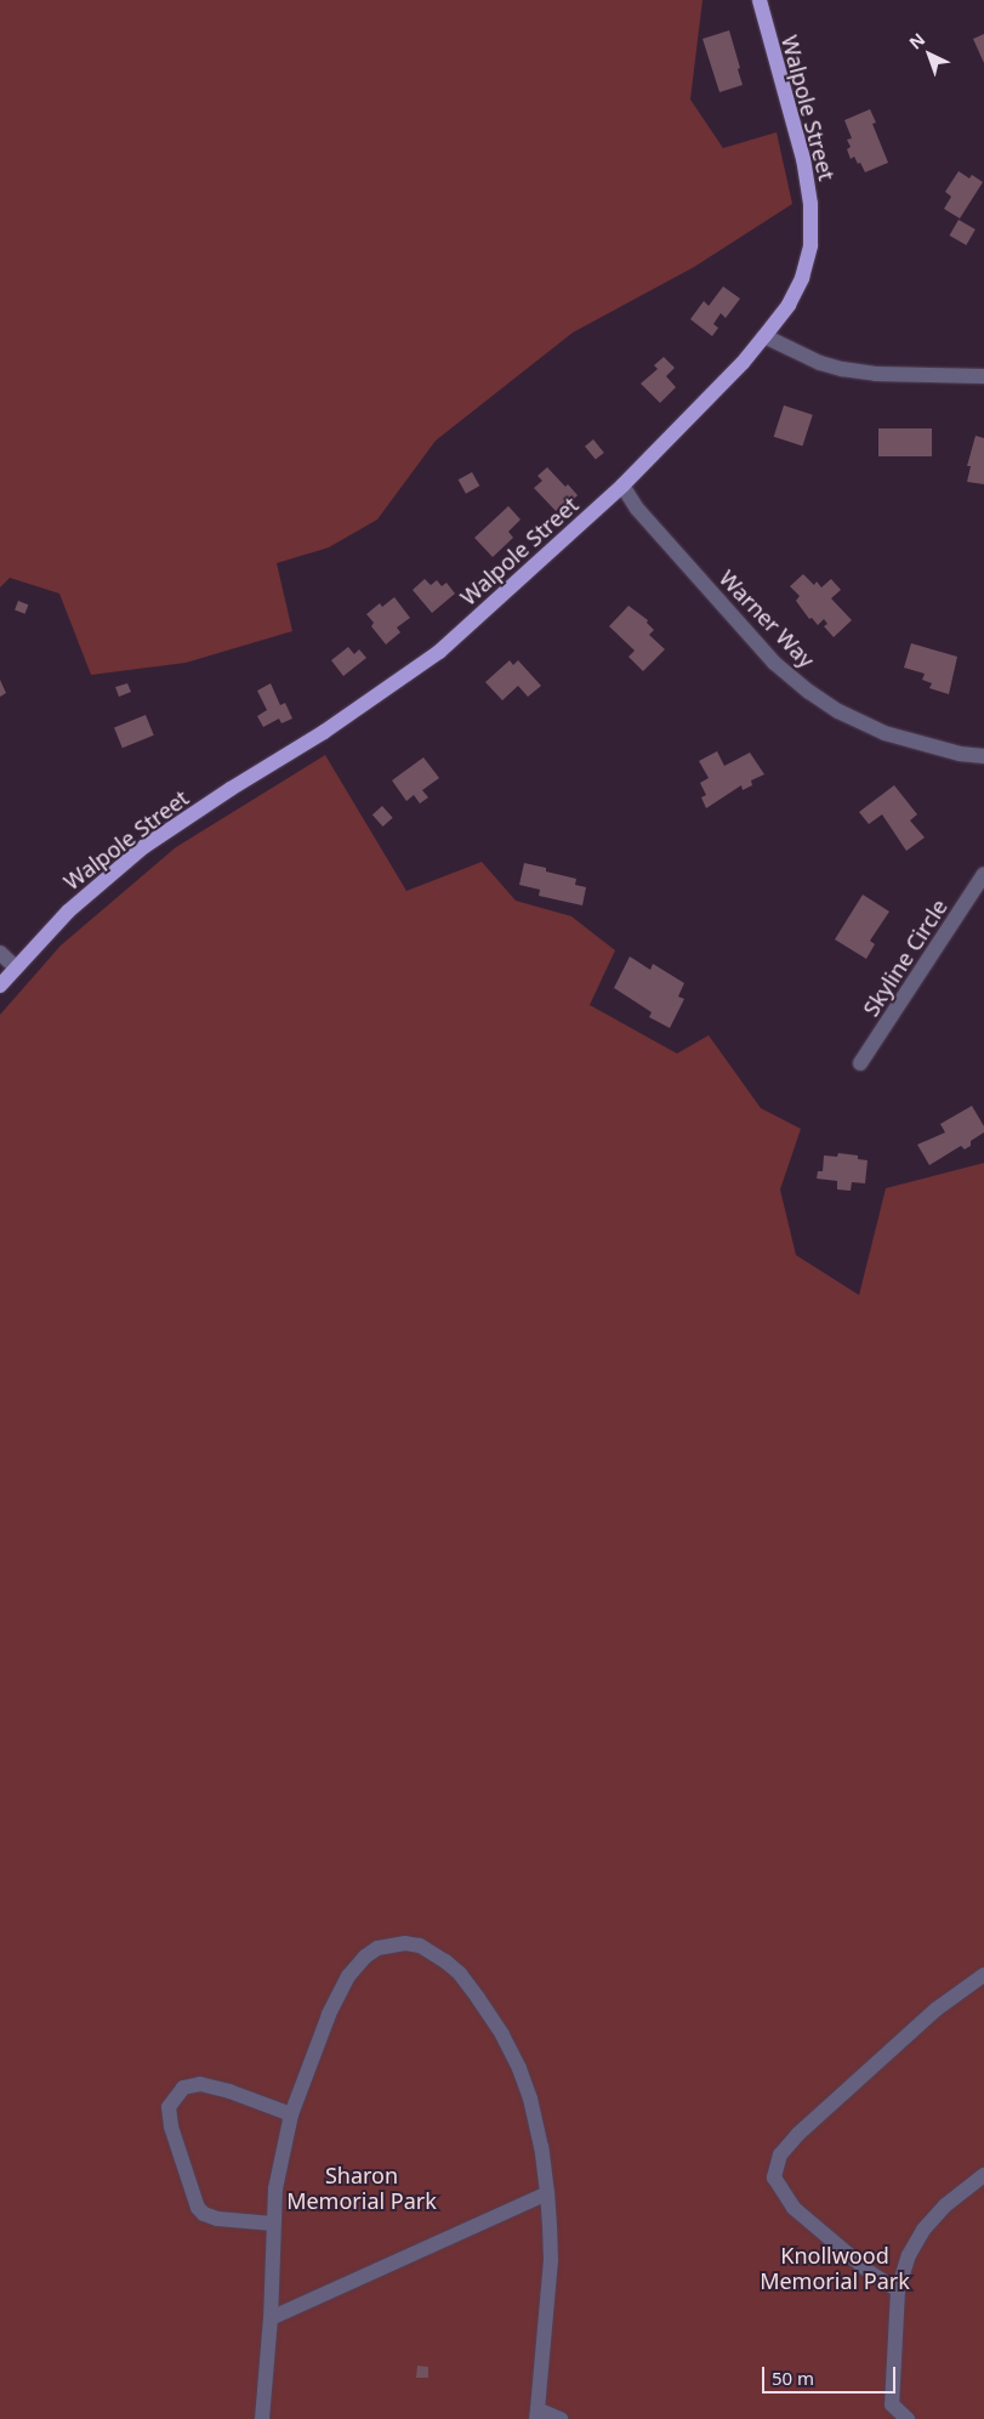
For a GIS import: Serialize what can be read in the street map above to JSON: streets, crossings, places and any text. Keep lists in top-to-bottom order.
{
  "streets": {
    "main road": ["Walpole Street"],
    "street": ["Warner Way", "Skyline Circle"]
  },
  "crossings": [
    ["Walpole Street", "Warner Way"]
  ],
  "parks": ["Sharon Memorial Park", "Knollwood Memorial Park"],
  "scale_bar": "50 m",
  "north": "top left"
}
